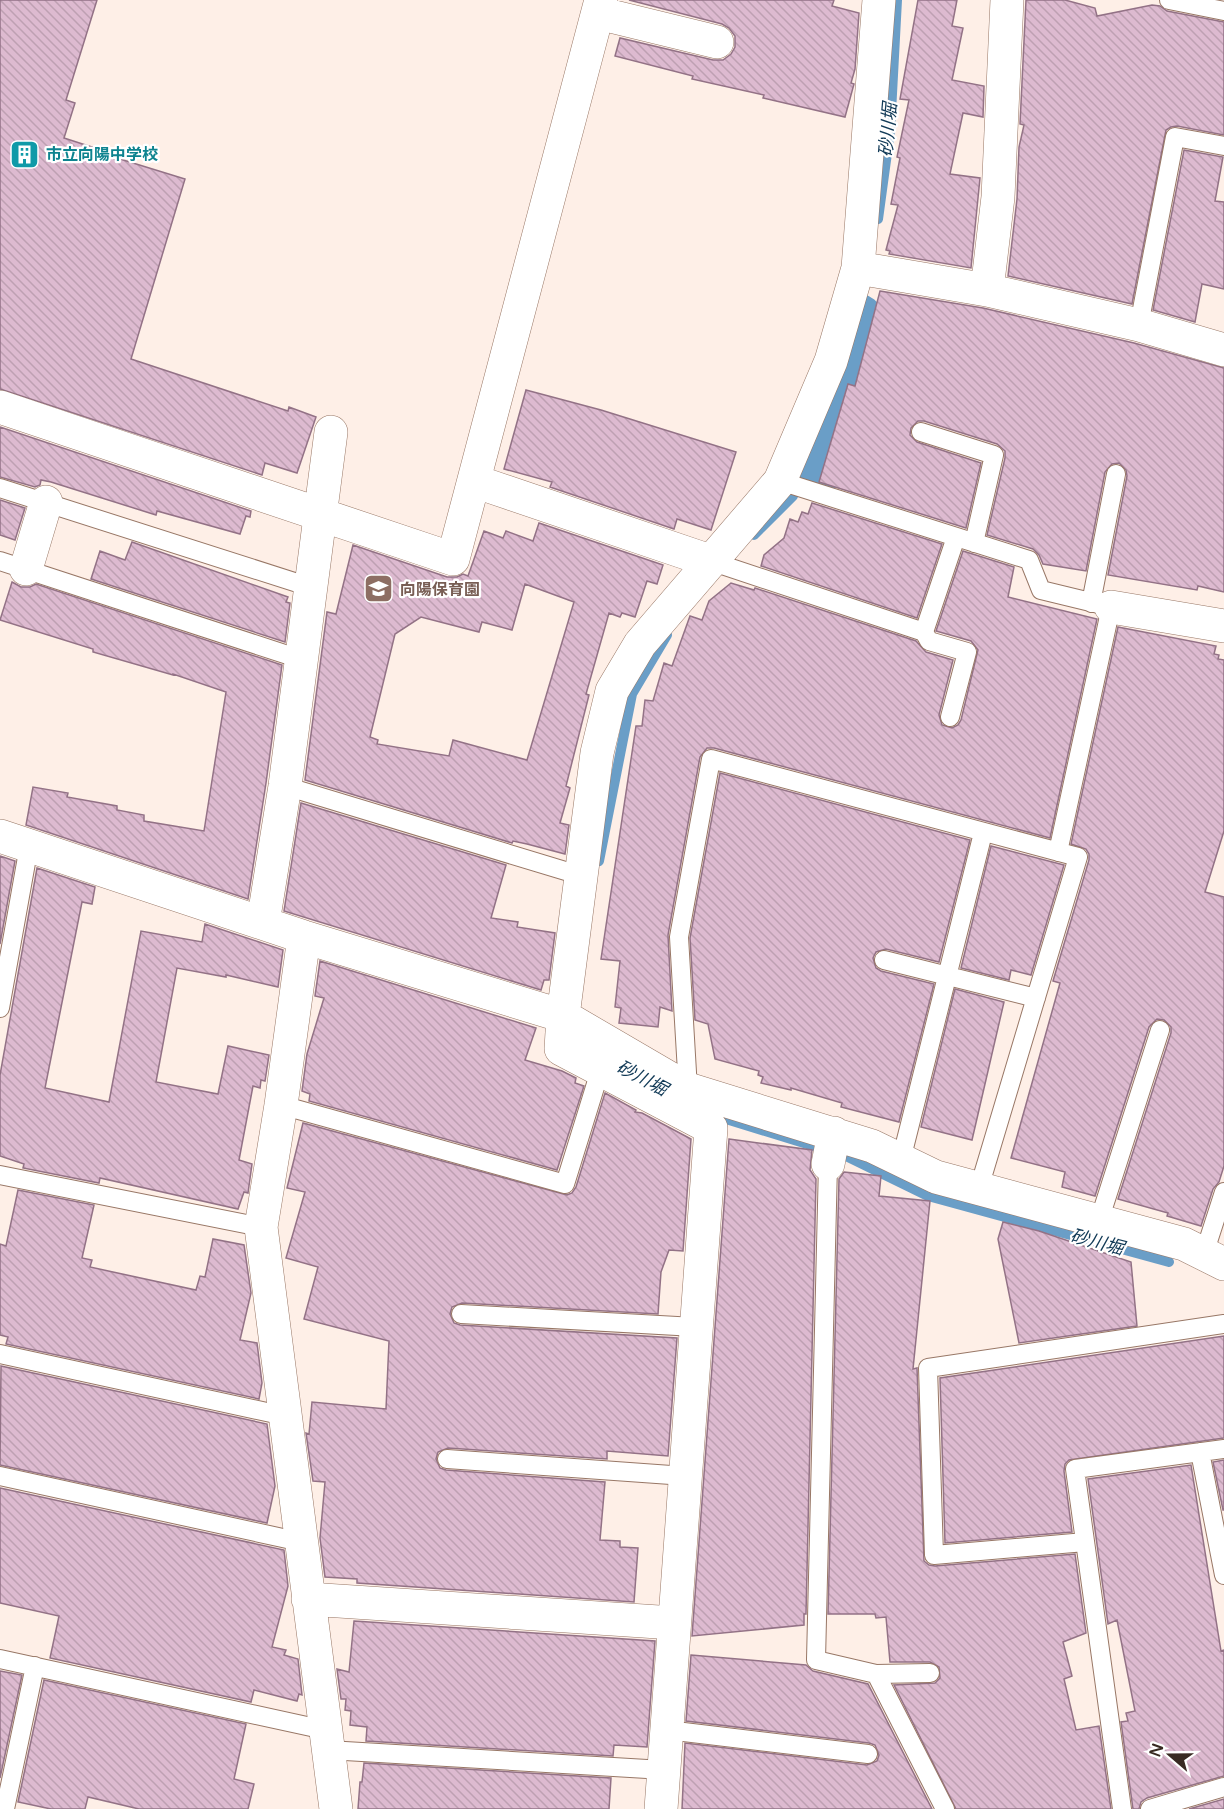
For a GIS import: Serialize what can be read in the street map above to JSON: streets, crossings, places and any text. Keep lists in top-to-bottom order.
{
  "water": ["砂川堀"],
  "places": {
    "building": ["市立向陽中学校"],
    "school or university": ["向陽保育園"]
  },
  "north": "left"
}
